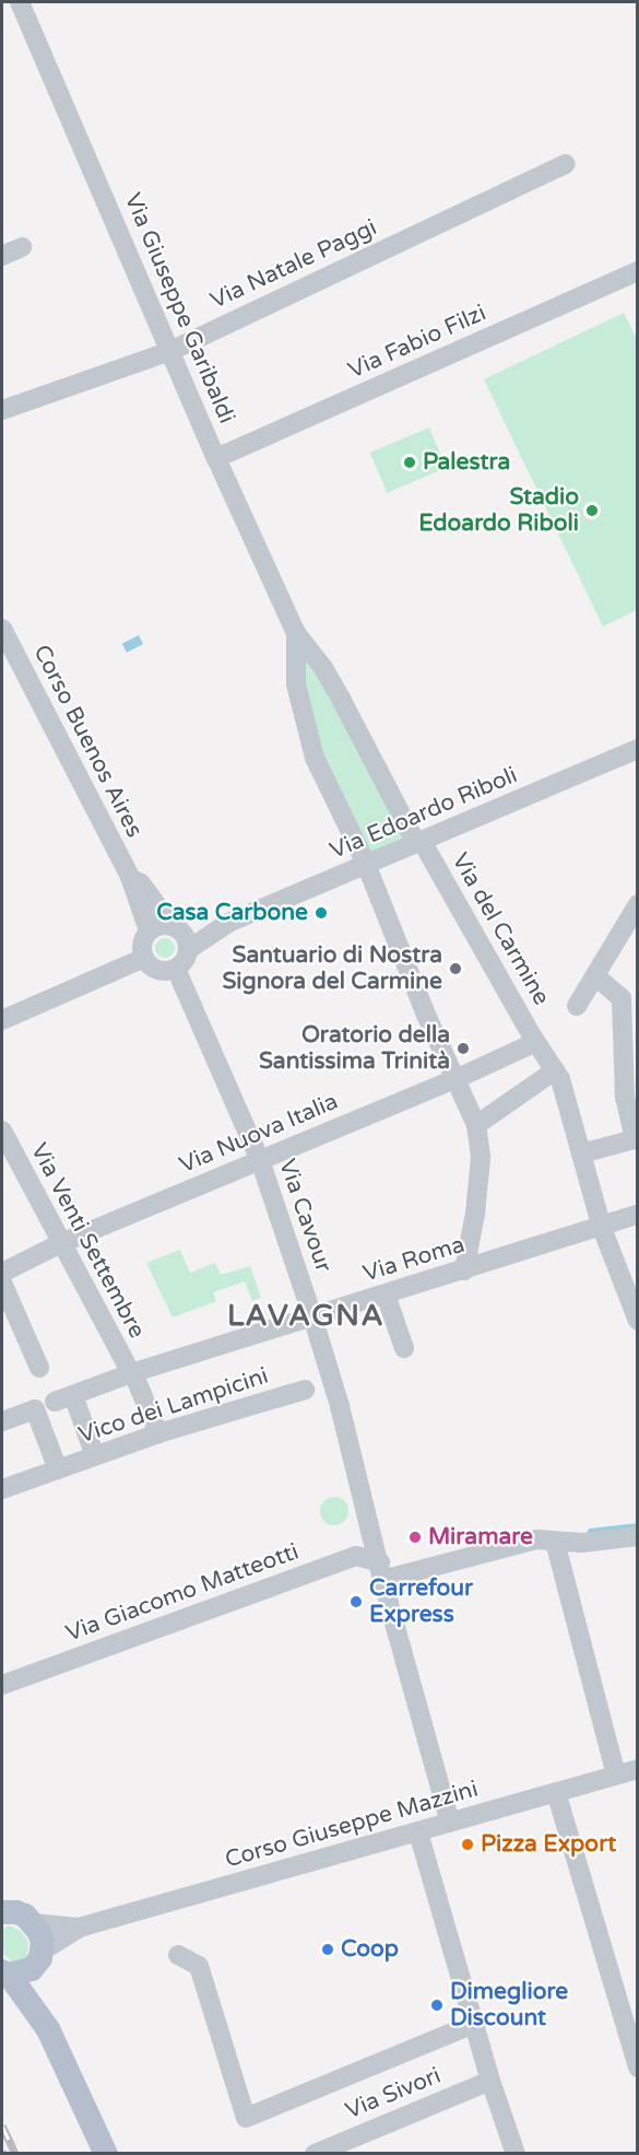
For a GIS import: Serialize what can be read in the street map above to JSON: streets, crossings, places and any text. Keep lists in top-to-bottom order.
{
  "streets": {
    "street": [
      "Via Natale Paggi",
      "Via Giuseppe Garibaldi",
      "Via Fabio Filzi",
      "Corso Buenos Aires",
      "Via Edoardo Riboli",
      "Via del Carmine",
      "Via Nuova Italia",
      "Via Cavour",
      "Via Venti Settembre",
      "Via Roma",
      "Vico dei Lampicini",
      "Via Giacomo Matteotti",
      "Corso Giuseppe Mazzini",
      "Via Sivori"
    ]
  },
  "crossings": [
    ["Via Natale Paggi", "Via Giuseppe Garibaldi"],
    ["Via Giuseppe Garibaldi", "Via Fabio Filzi"],
    ["Via Giuseppe Garibaldi", "Via del Carmine"],
    ["Corso Buenos Aires", "Via Edoardo Riboli"],
    ["Corso Buenos Aires", "Via Cavour"],
    ["Via Edoardo Riboli", "Via del Carmine"],
    ["Via Edoardo Riboli", "Via Cavour"],
    ["Via del Carmine", "Via Nuova Italia"],
    ["Via del Carmine", "Via Roma"],
    ["Via Nuova Italia", "Via Cavour"],
    ["Via Nuova Italia", "Via Venti Settembre"],
    ["Via Cavour", "Via Roma"],
    ["Via Cavour", "Via Giacomo Matteotti"],
    ["Via Cavour", "Corso Giuseppe Mazzini"],
    ["Via Venti Settembre", "Via Roma"],
    ["Via Venti Settembre", "Vico dei Lampicini"]
  ],
  "districts": ["LAVAGNA"],
  "places": [
    "Palestra",
    "Stadio Edoardo Riboli",
    "Casa Carbone",
    "Santuario di Nostra Signora del Carmine",
    "Oratorio della Santissima Trinità",
    "Miramare",
    "Carrefour Express",
    "Pizza Export",
    "Coop",
    "Dimegliore Discount"
  ]
}
